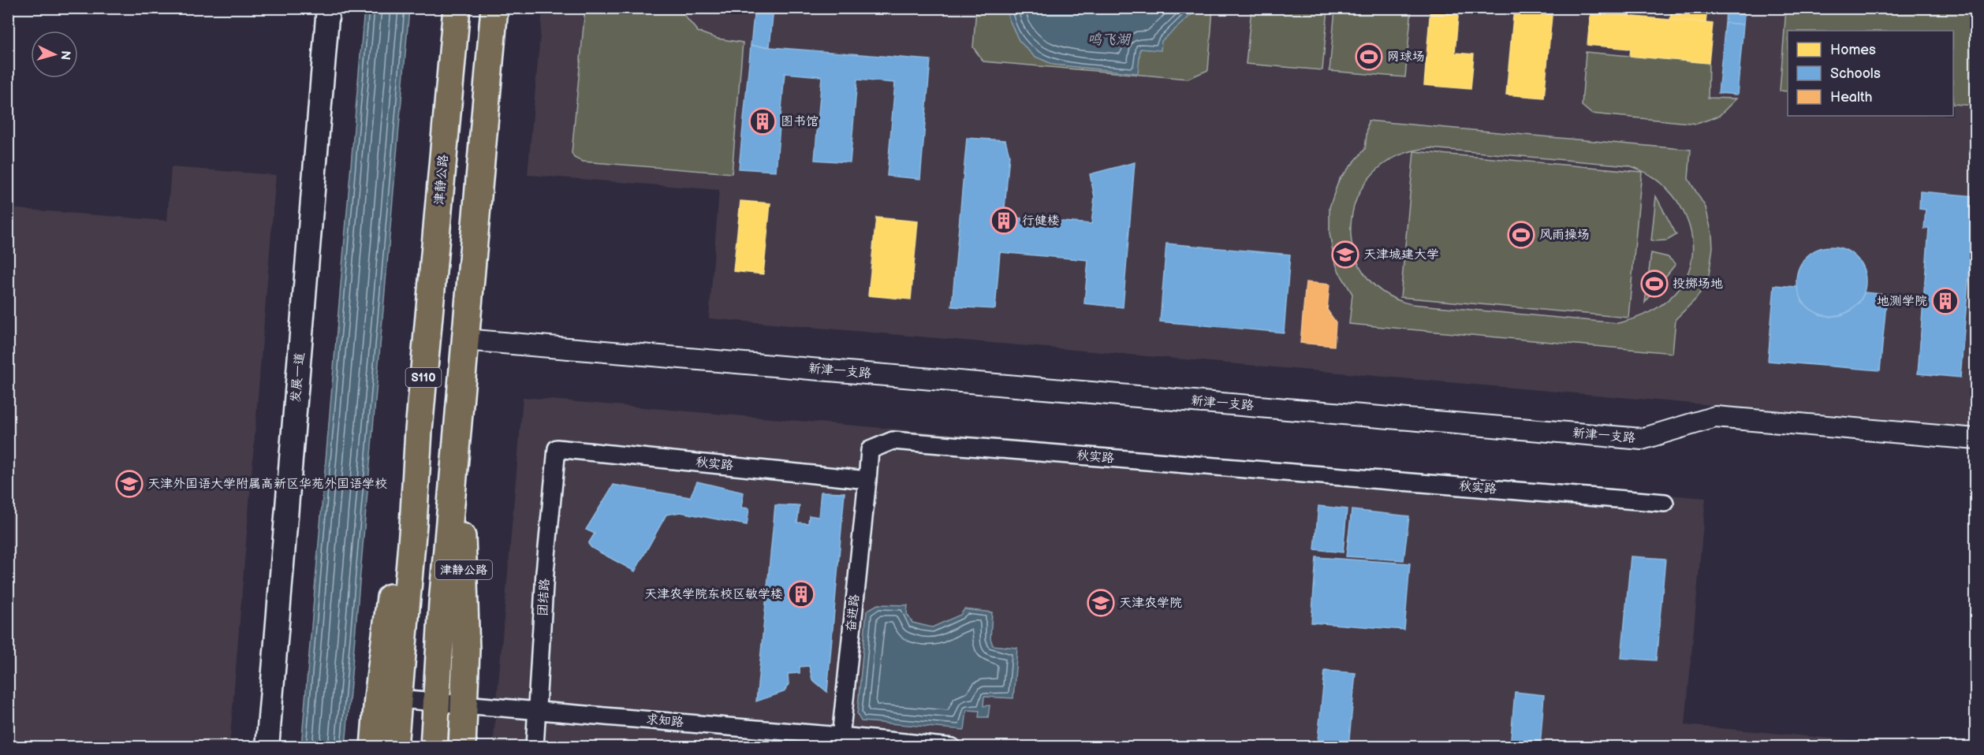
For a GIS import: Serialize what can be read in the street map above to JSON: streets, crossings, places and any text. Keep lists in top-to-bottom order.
{
  "streets": {
    "highway": ["津静公路", "S110"],
    "main road": ["发展一道"],
    "street": [
      "新津一支路",
      "秋实路",
      "团结路",
      "奋进路",
      "求知路"
    ]
  },
  "crossings": [
    ["津静公路", "求知路"],
    ["秋实路", "团结路"],
    ["秋实路", "奋进路"],
    ["团结路", "求知路"],
    ["奋进路", "求知路"]
  ],
  "water": ["鸣飞湖"],
  "places": {
    "sports": ["网球场", "风雨操场", "投掷场地"],
    "building": [
      "图书馆",
      "行健楼",
      "地测学院",
      "天津农学院东校区敏学楼"
    ],
    "school or university": ["天津城建大学", "天津外国语大学附属高新区华苑外国语学校", "天津农学院"]
  },
  "legend": ["Homes", "Schools", "Health"],
  "north": "right"
}
